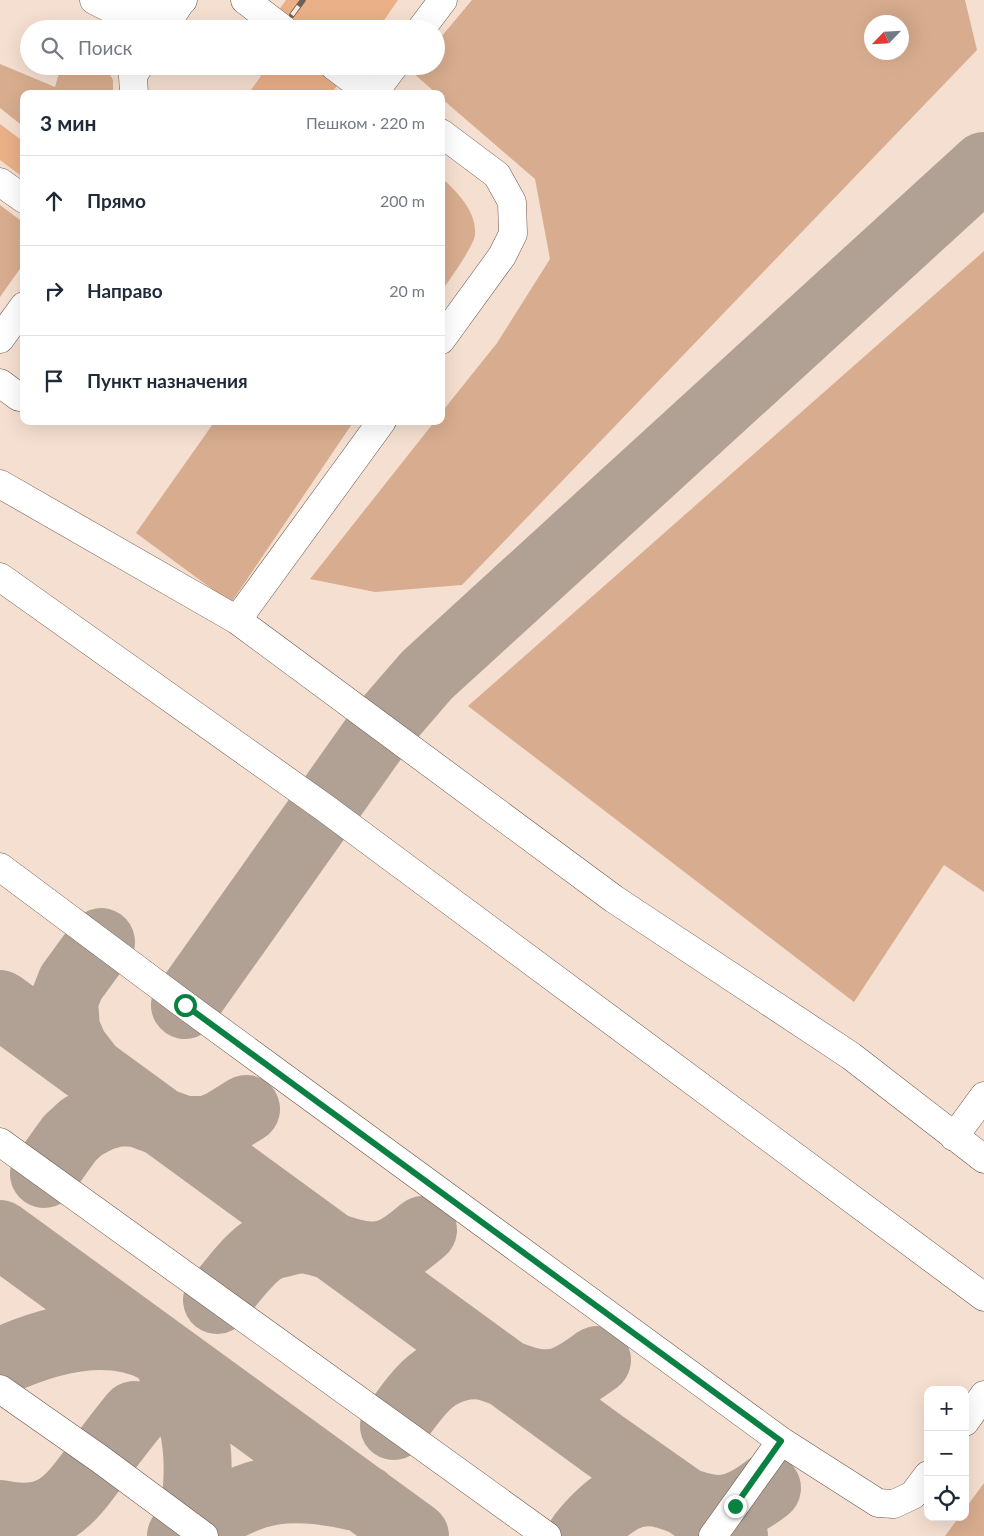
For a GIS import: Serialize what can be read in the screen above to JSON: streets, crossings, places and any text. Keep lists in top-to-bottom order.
{
  "north": "bottom left",
  "page": {
    "search": "Поиск",
    "heading": ["3 мин", "Пешком · 220 m"],
    "list": [
      ["Прямо", "200 m"],
      ["Направо", "20 m"],
      "Пункт назначения"
    ],
    "map_buttons": ["+", "−"]
  }
}
